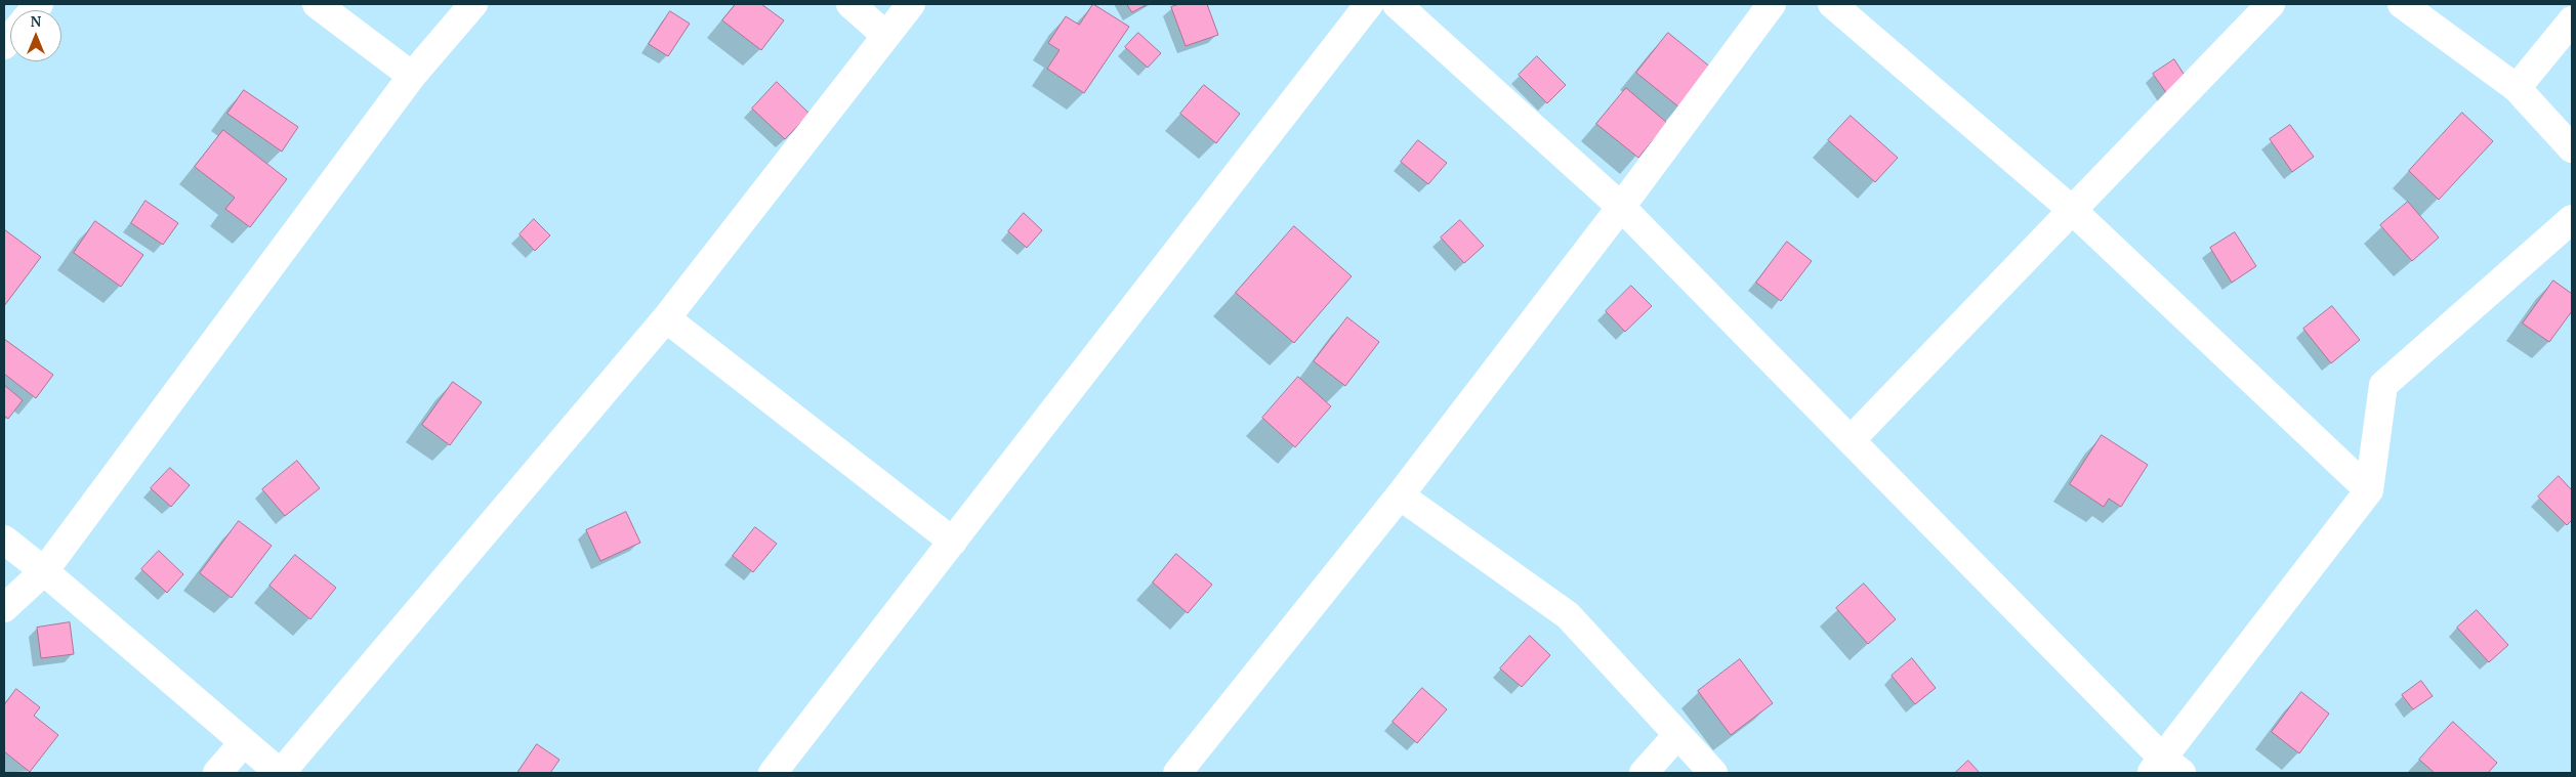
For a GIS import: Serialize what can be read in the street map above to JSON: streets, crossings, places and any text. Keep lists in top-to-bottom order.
{
  "north": "top"
}
